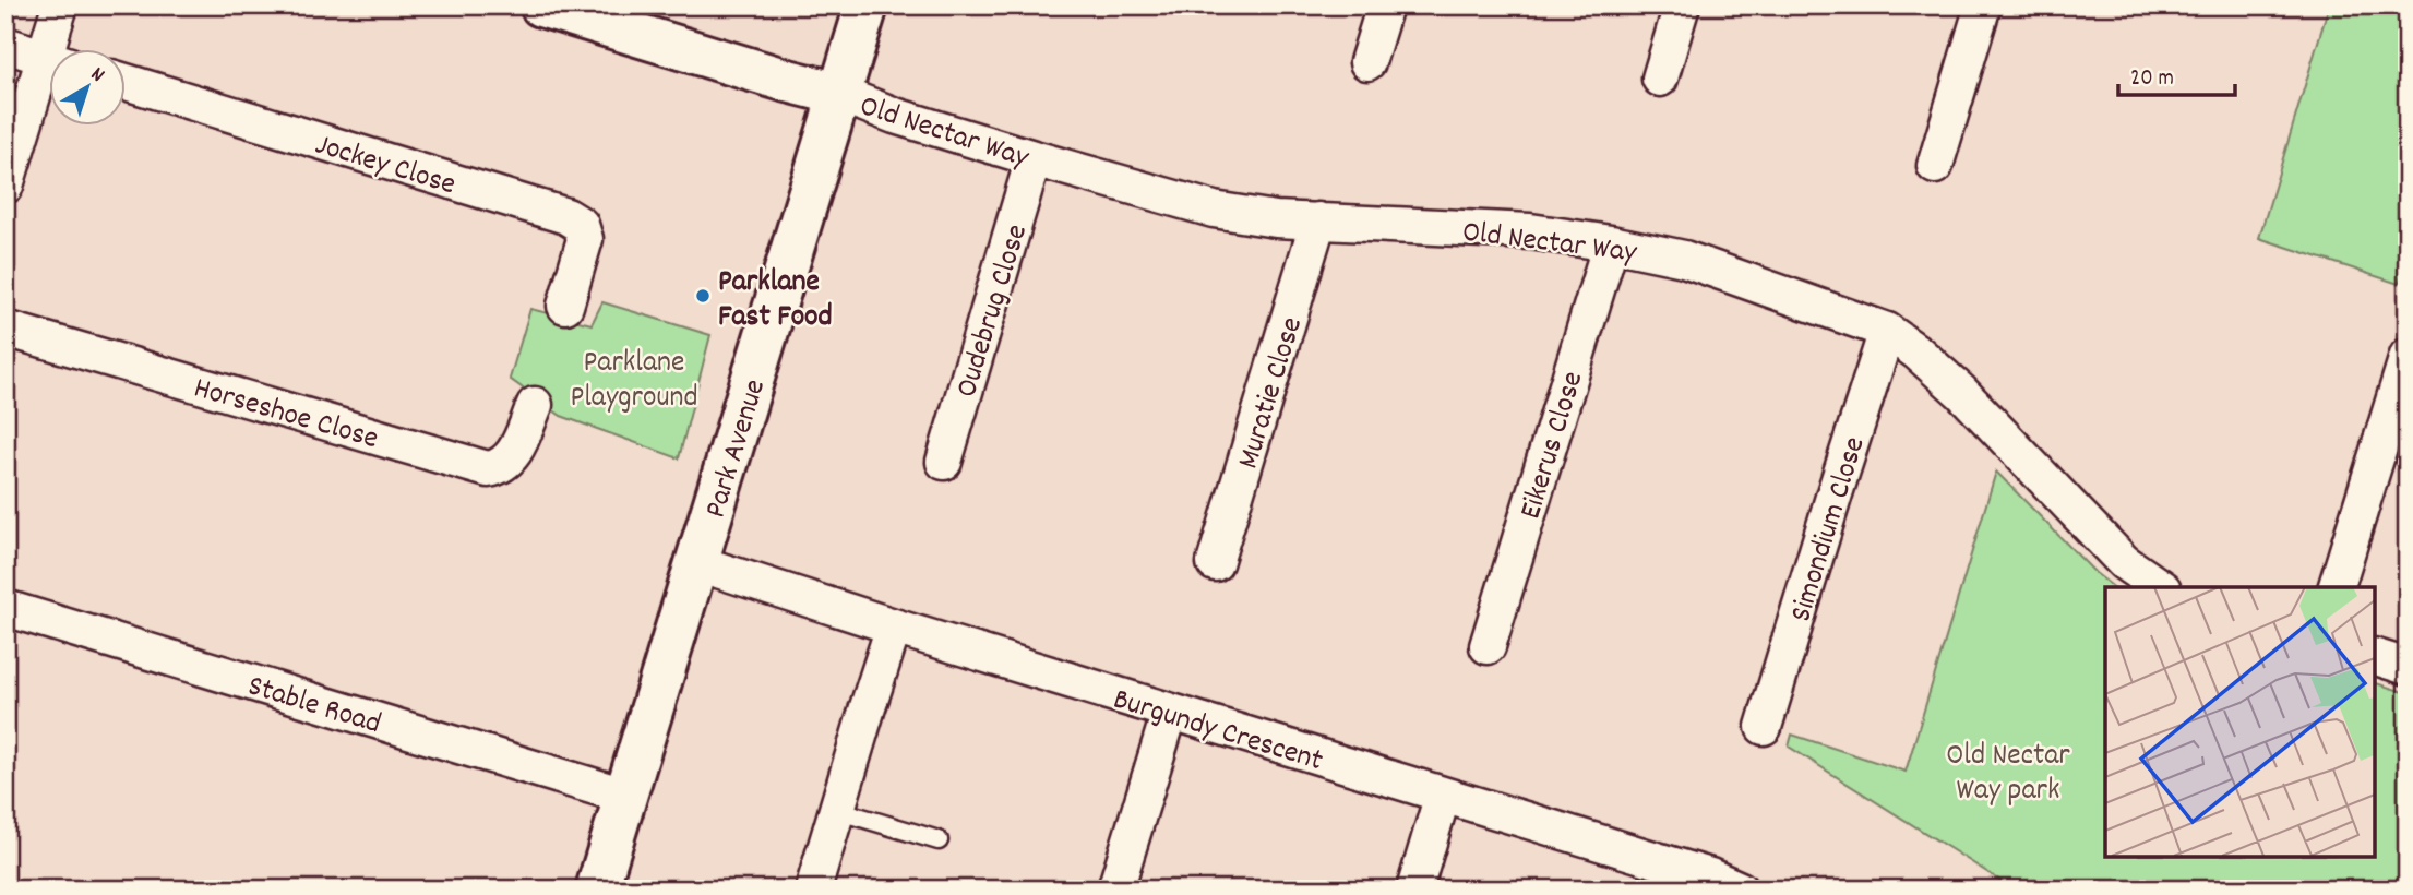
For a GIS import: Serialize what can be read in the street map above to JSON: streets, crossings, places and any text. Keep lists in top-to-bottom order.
{
  "streets": {
    "street": [
      "Old Nectar Way",
      "Jockey Close",
      "Oudebrug Close",
      "Muratie Close",
      "Horseshoe Close",
      "Eikerus Close",
      "Park Avenue",
      "Simondium Close",
      "Stable Road",
      "Burgundy Crescent"
    ]
  },
  "crossings": [
    ["Old Nectar Way", "Oudebrug Close"],
    ["Old Nectar Way", "Muratie Close"],
    ["Old Nectar Way", "Eikerus Close"],
    ["Old Nectar Way", "Park Avenue"],
    ["Old Nectar Way", "Simondium Close"],
    ["Park Avenue", "Stable Road"],
    ["Park Avenue", "Burgundy Crescent"]
  ],
  "parks": ["Parklane Playground", "Old Nectar Way park"],
  "places": ["Parklane Fast Food"],
  "scale_bar": "20 m",
  "north": "top right"
}
